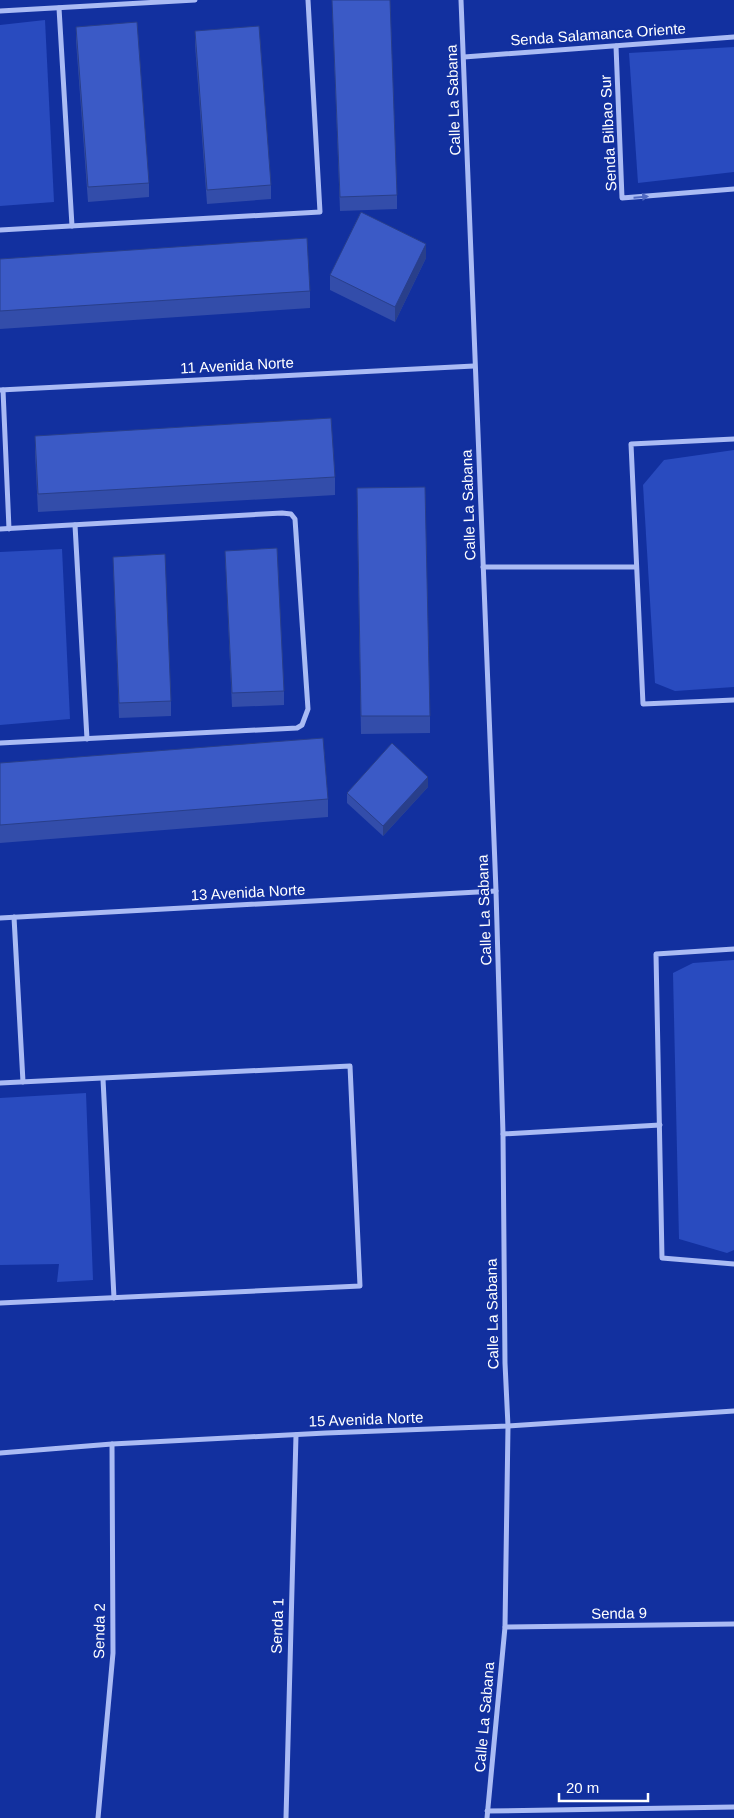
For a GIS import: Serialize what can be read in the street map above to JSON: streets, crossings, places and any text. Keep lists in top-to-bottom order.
{
  "streets": {
    "street": [
      "Senda Salamanca Oriente",
      "Calle La Sabana",
      "Senda Bilbao Sur",
      "11 Avenida Norte",
      "13 Avenida Norte",
      "15 Avenida Norte",
      "Senda 9",
      "Senda 1",
      "Senda 2"
    ]
  },
  "crossings": [
    ["Senda Salamanca Oriente", "Calle La Sabana"],
    ["Senda Salamanca Oriente", "Senda Bilbao Sur"],
    ["Calle La Sabana", "11 Avenida Norte"],
    ["Calle La Sabana", "13 Avenida Norte"],
    ["Calle La Sabana", "15 Avenida Norte"],
    ["Calle La Sabana", "Senda 9"],
    ["15 Avenida Norte", "Senda 1"],
    ["15 Avenida Norte", "Senda 2"]
  ],
  "scale_bar": "20 m"
}
